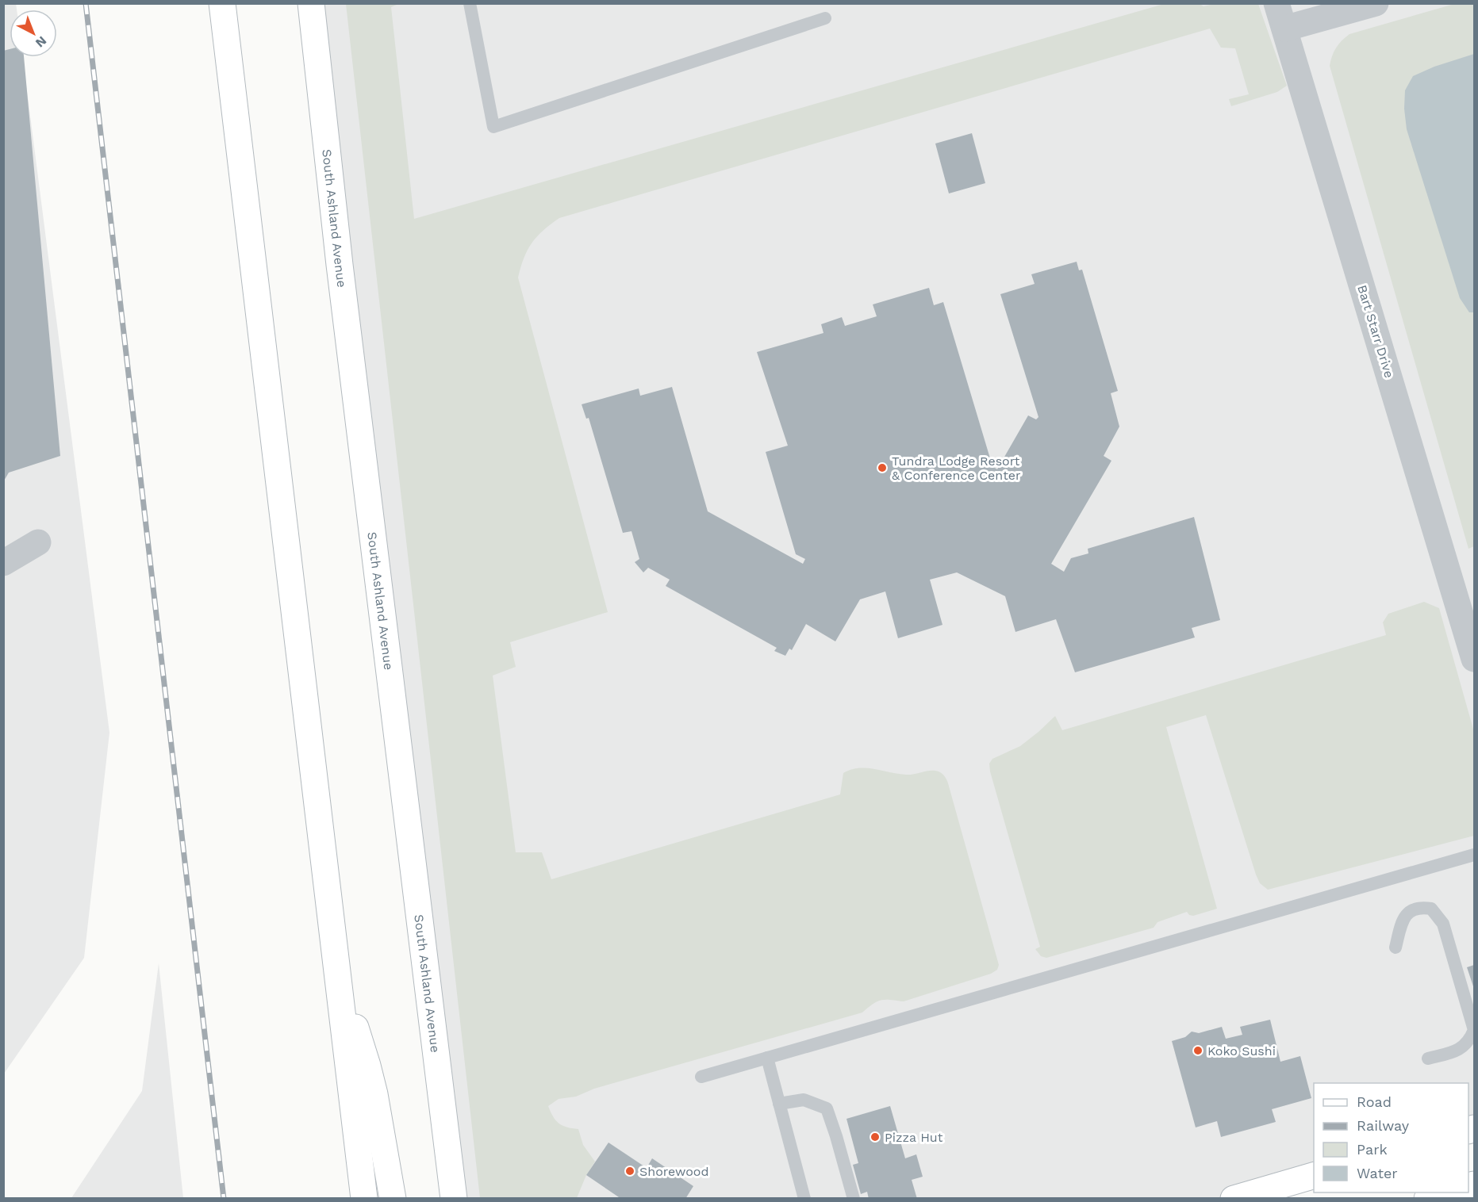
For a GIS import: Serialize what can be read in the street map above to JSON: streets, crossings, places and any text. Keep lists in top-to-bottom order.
{
  "streets": {
    "main road": ["South Ashland Avenue"],
    "street": ["Bart Starr Drive"]
  },
  "places": [
    "Tundra Lodge Resort & Conference Center",
    "Koko Sushi",
    "Pizza Hut",
    "Shorewood"
  ],
  "legend": [
    "Road",
    "Railway",
    "Park",
    "Water"
  ],
  "north": "bottom right"
}
